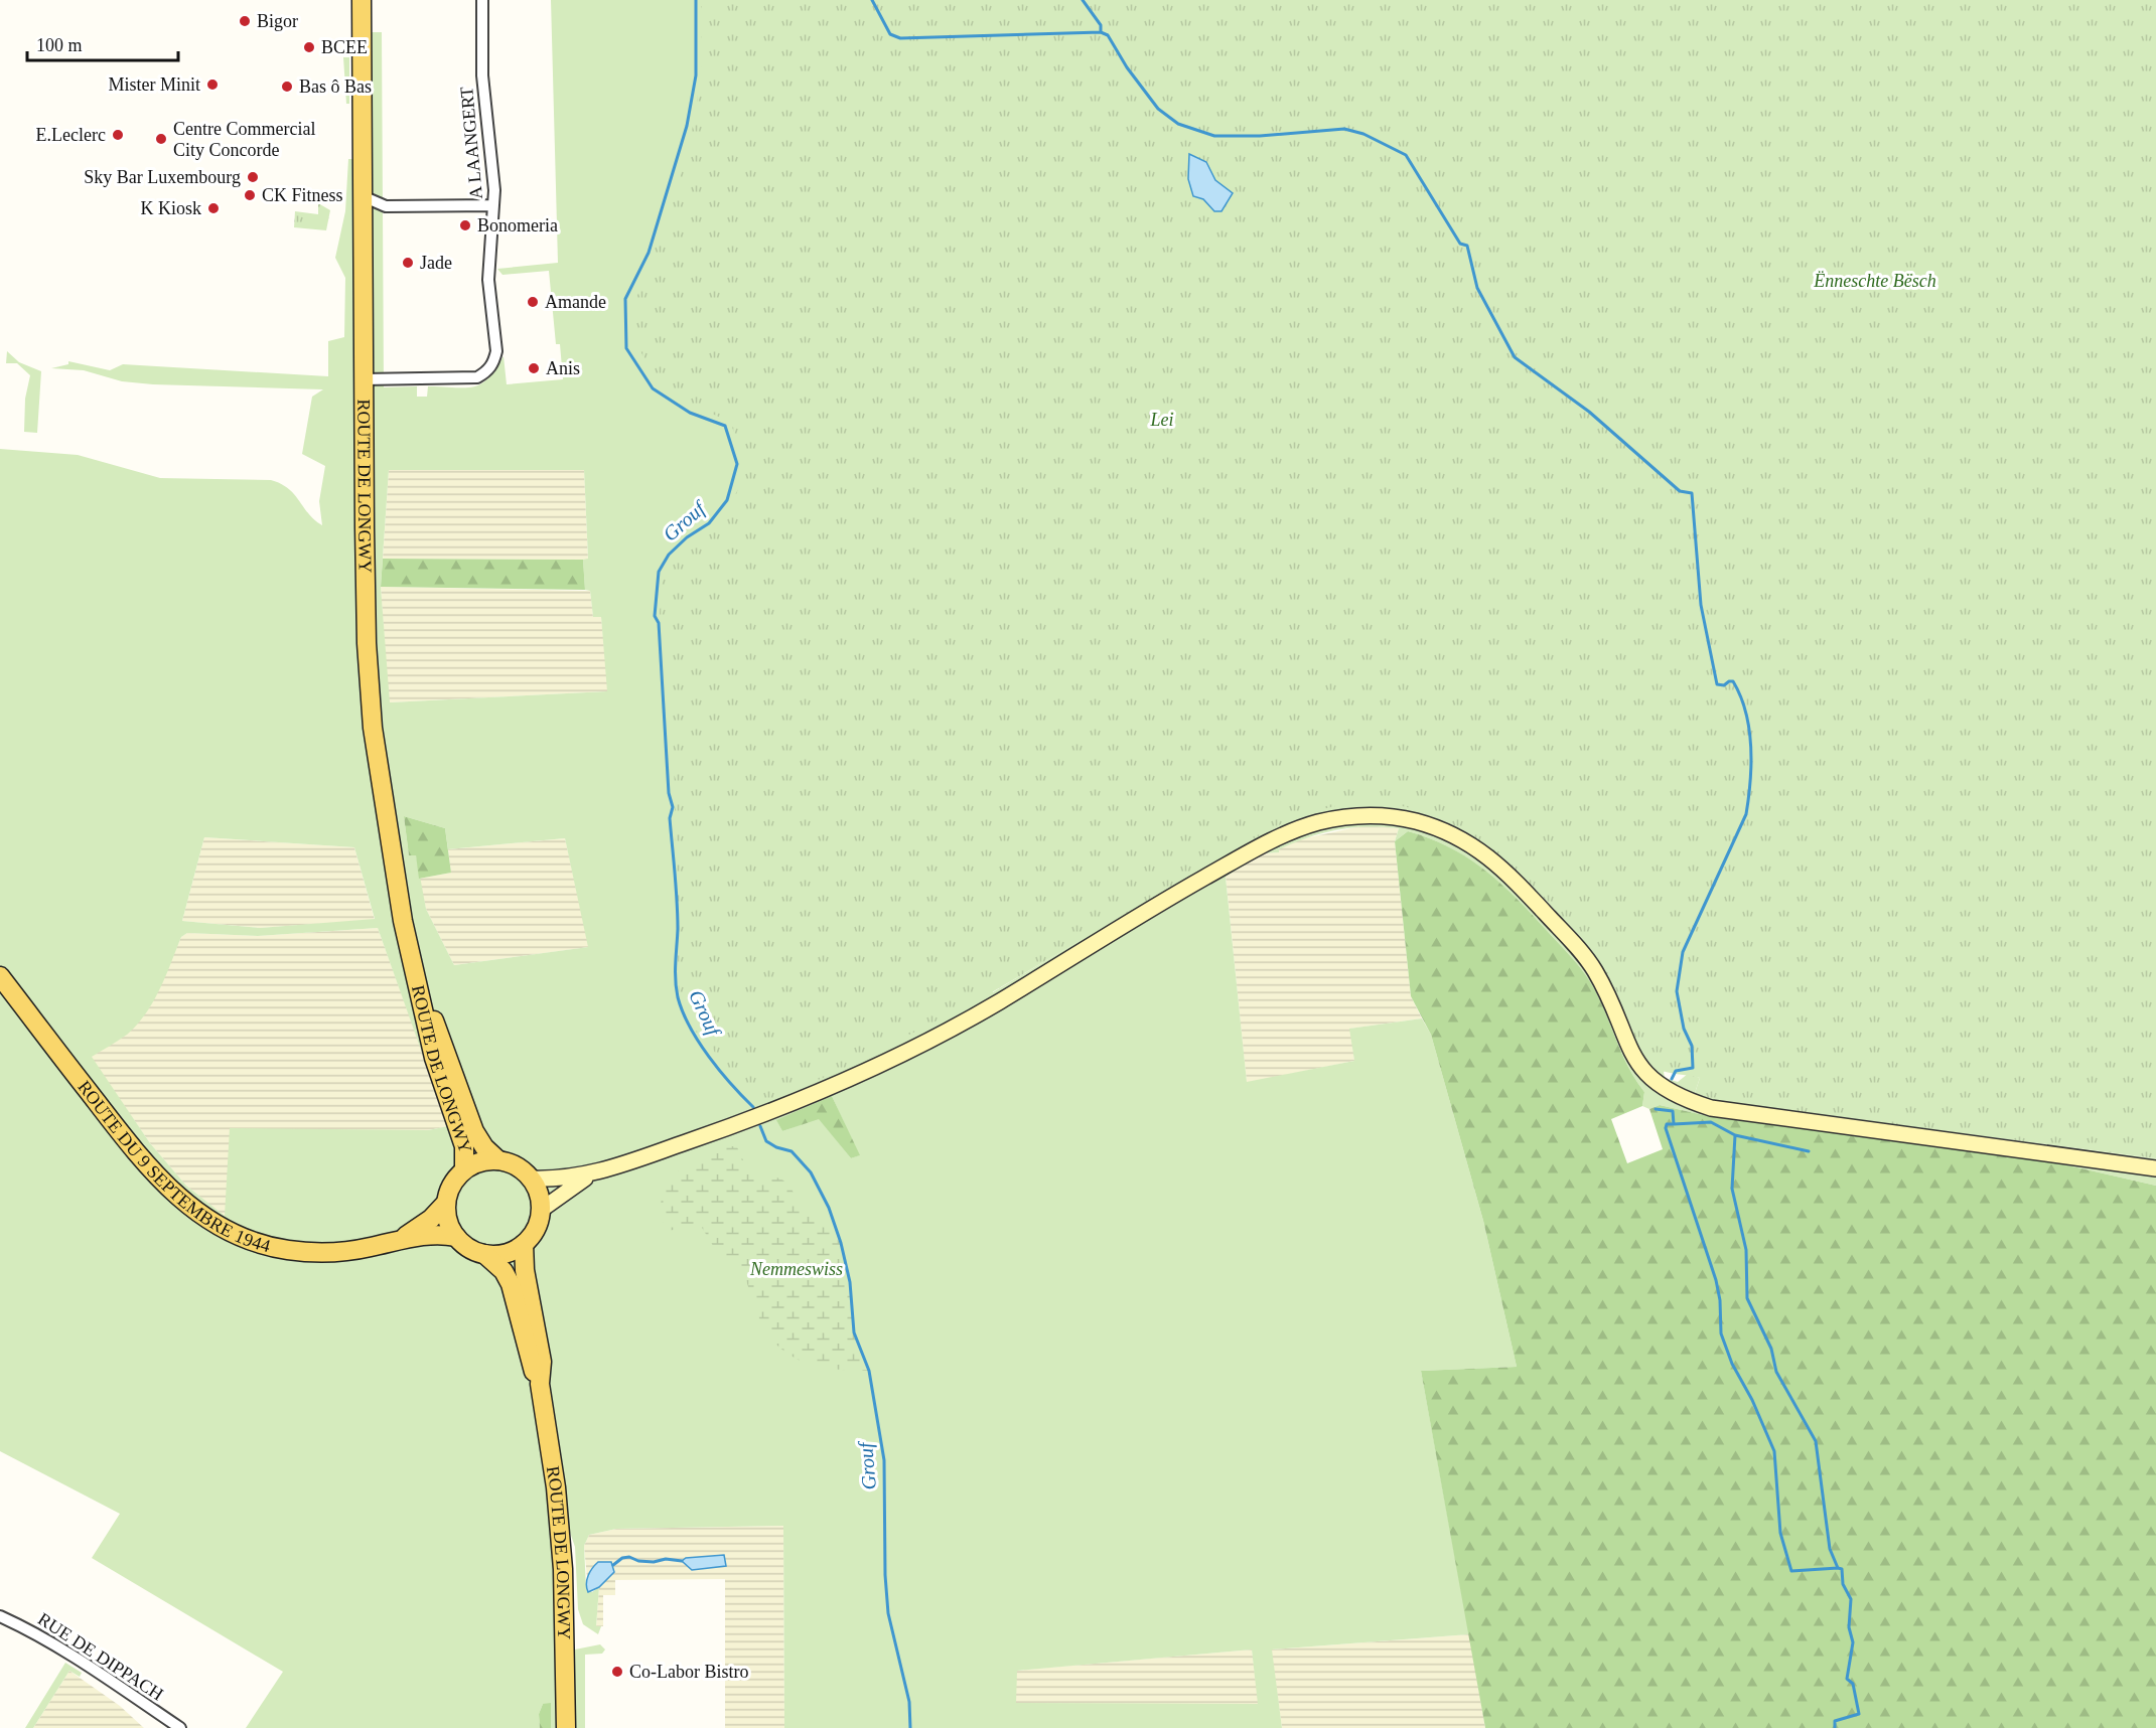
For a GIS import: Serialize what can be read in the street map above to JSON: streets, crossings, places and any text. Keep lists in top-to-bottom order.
{
  "streets": {
    "main road": ["ROUTE DE LONGWY", "ROUTE DU 9 SEPTEMBRE 1944"],
    "street": ["A LAANGERT", "RUE DE DIPPACH"]
  },
  "crossings": [
    ["A LAANGERT", "ROUTE DE LONGWY"],
    ["ROUTE DE LONGWY", "ROUTE DU 9 SEPTEMBRE 1944"]
  ],
  "water": ["Grouf"],
  "parks": ["Ënneschte Bësch", "Lei", "Nemmeswiss"],
  "places": [
    "Bigor",
    "BCEE",
    "Mister Minit",
    "Bas ô Bas",
    "E.Leclerc",
    "Centre Commercial City Concorde",
    "Sky Bar Luxembourg",
    "CK Fitness",
    "K Kiosk",
    "Bonomeria",
    "Jade",
    "Amande",
    "Anis",
    "Co-Labor Bistro"
  ],
  "scale_bar": "100 m"
}
